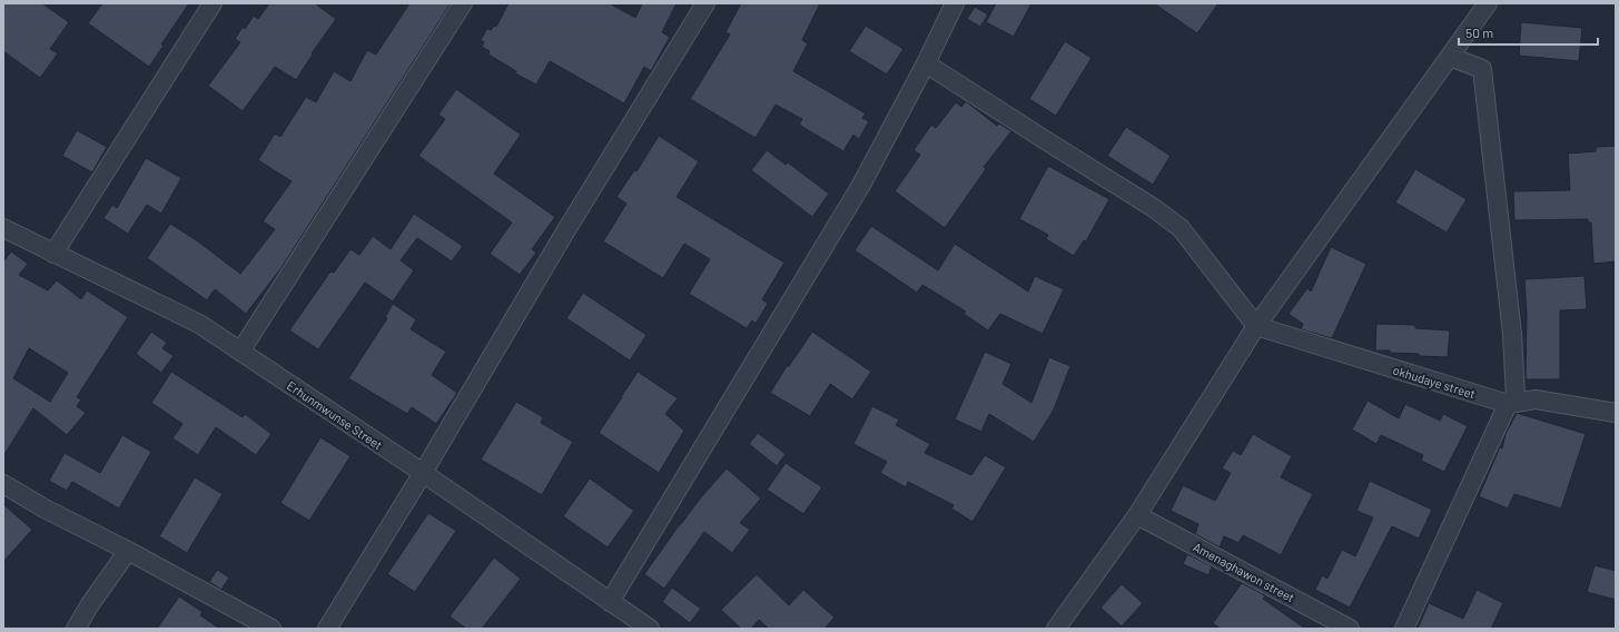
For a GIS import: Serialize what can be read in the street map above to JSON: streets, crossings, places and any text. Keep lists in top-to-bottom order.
{
  "streets": {
    "street": ["okhudaye street", "Erhunmwunse Street", "Amenaghawon street"]
  },
  "scale_bar": "50 m"
}
